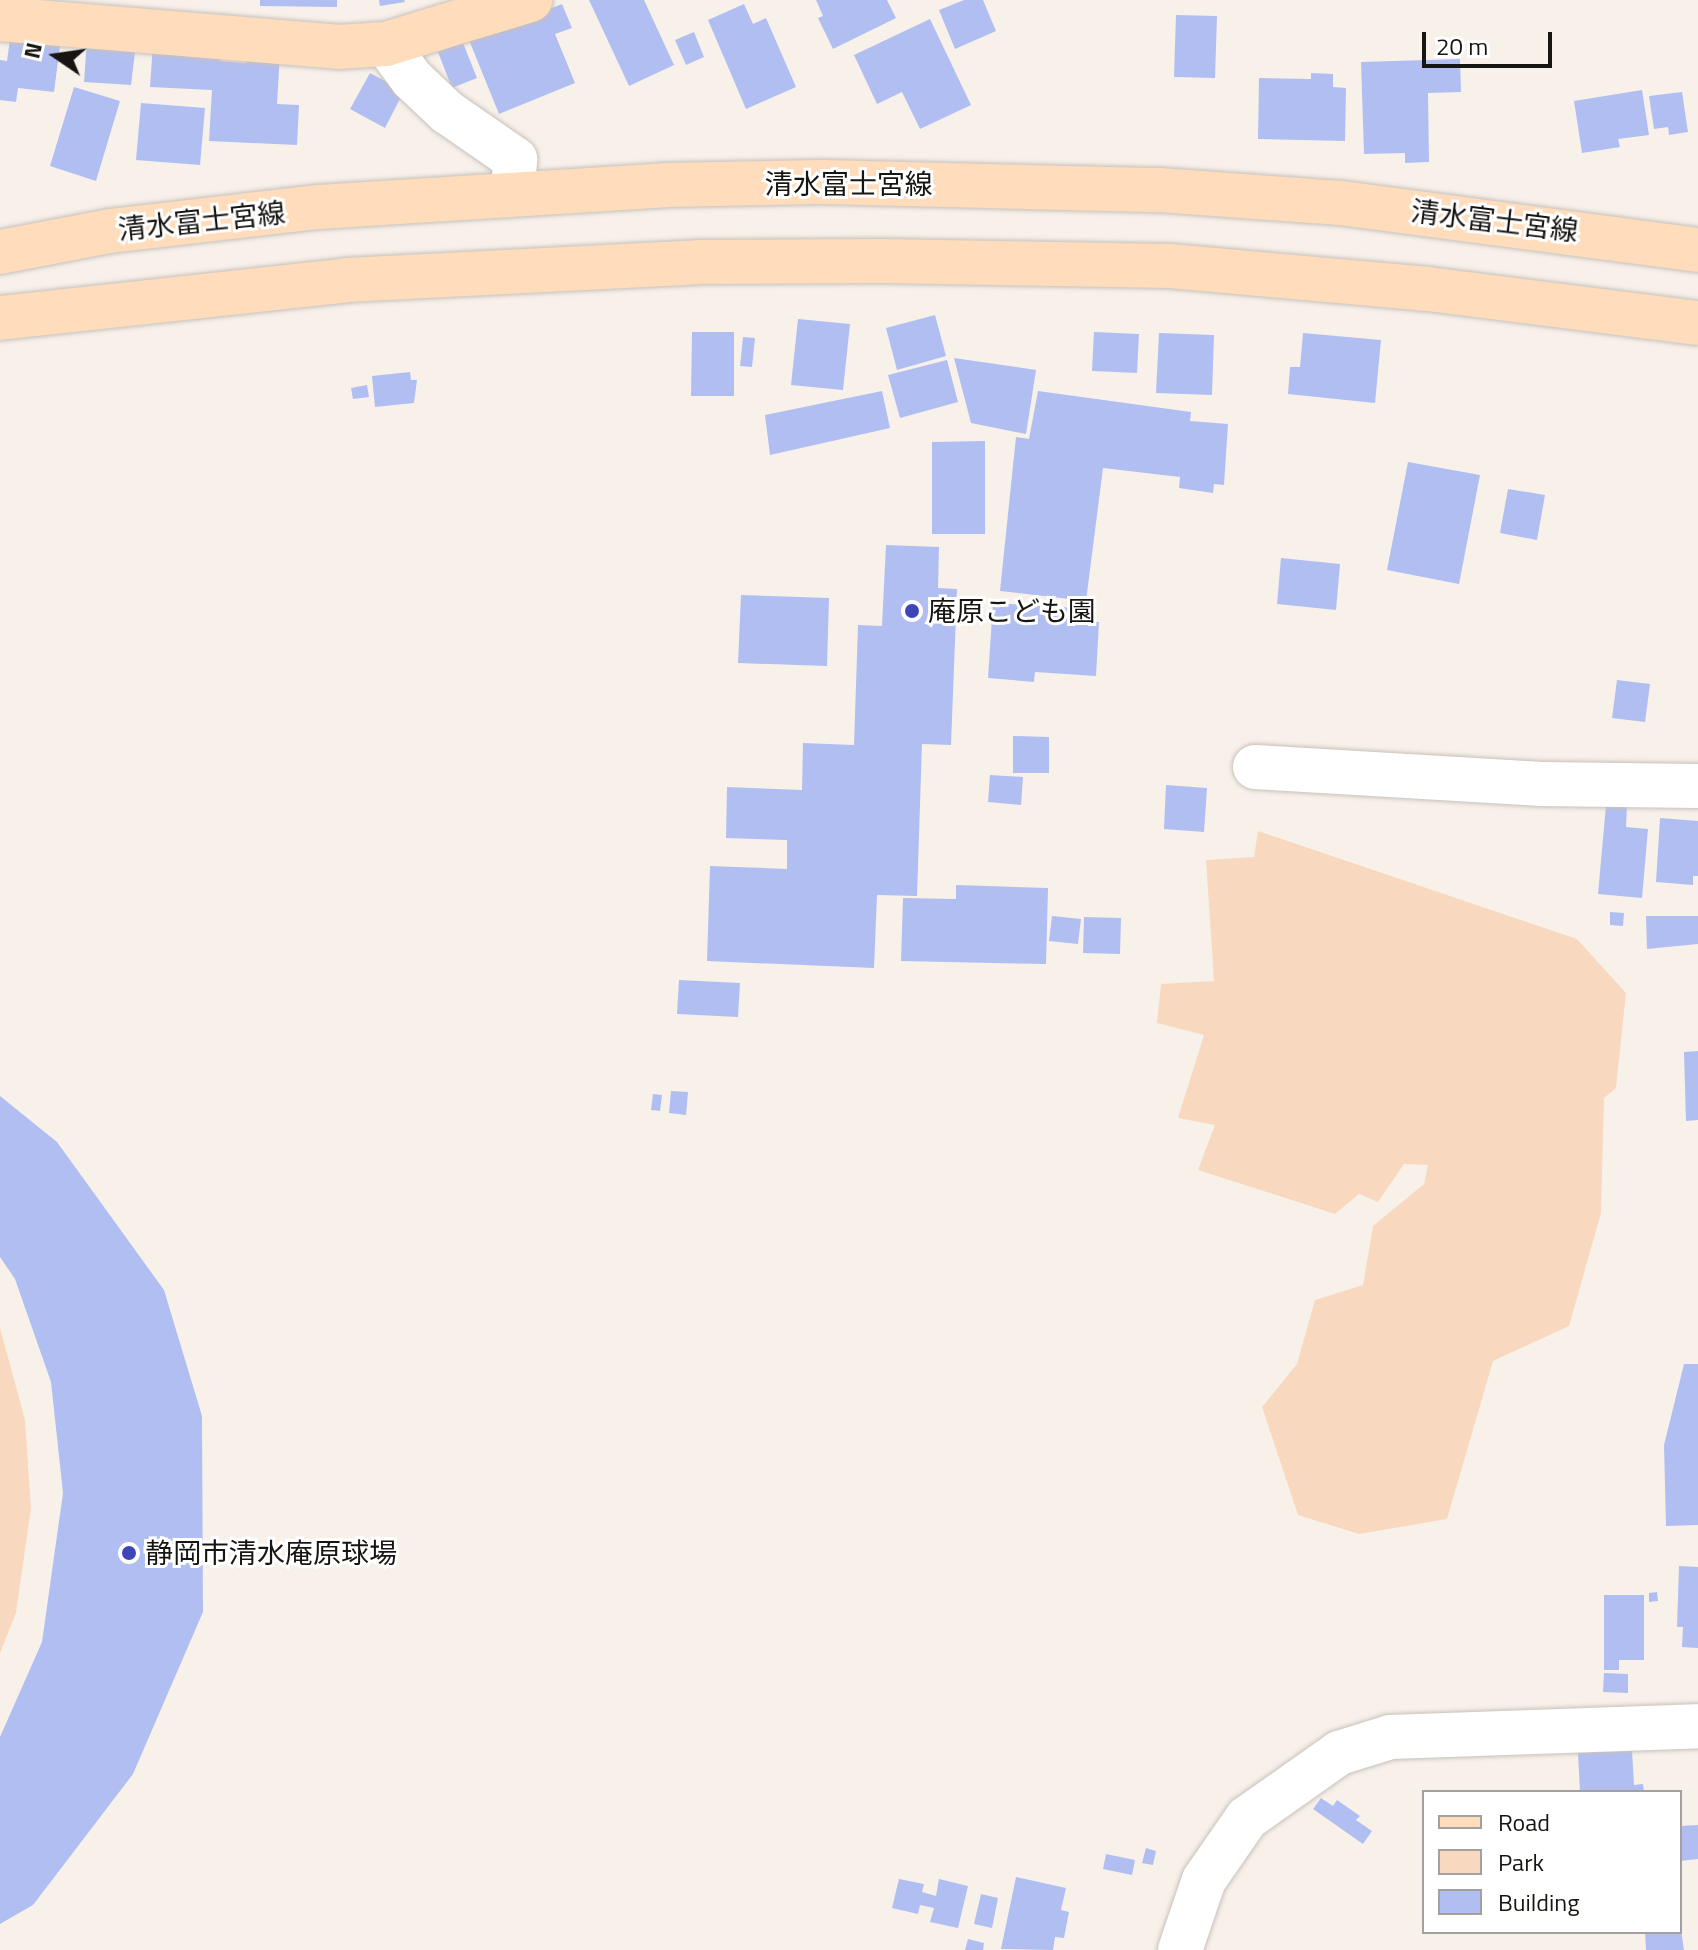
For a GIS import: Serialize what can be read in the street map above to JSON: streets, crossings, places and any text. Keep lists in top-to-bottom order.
{
  "streets": {
    "main road": ["清水富士宮線"]
  },
  "places": ["庵原こども園", "静岡市清水庵原球場"],
  "legend": ["Road", "Park", "Building"],
  "scale_bar": "20 m",
  "north": "left"
}
